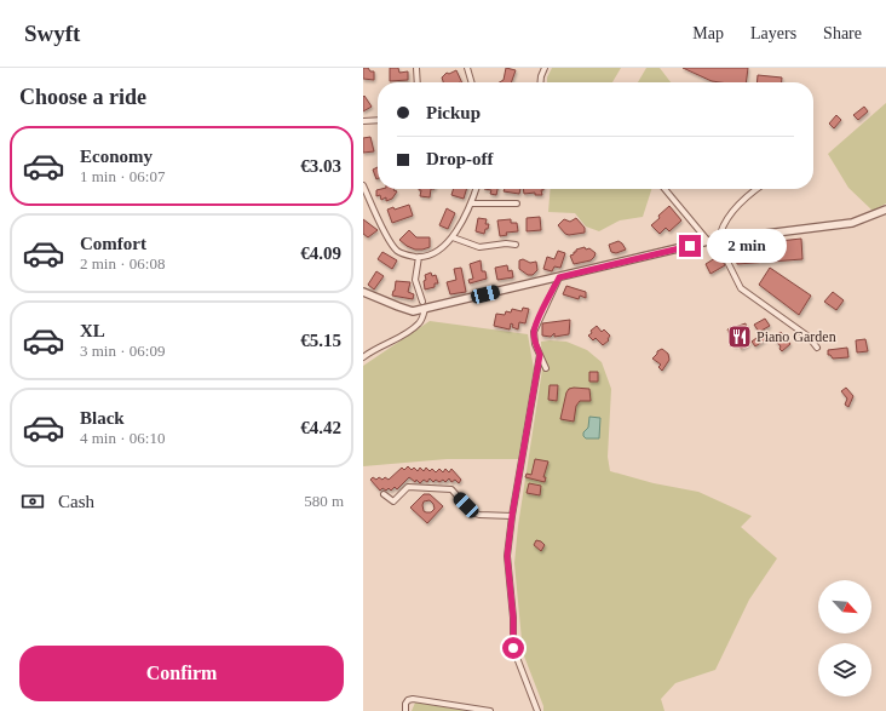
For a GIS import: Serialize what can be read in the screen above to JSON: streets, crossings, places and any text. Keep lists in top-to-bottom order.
{
  "places": {
    "restaurant": ["Piano Garden"]
  },
  "north": "bottom right",
  "page": {
    "header": "Swyft",
    "nav": ["Map", "Layers", "Share"],
    "heading": "Choose a ride",
    "banner": ["Pickup", "Drop-off"],
    "list": [
      {
        "name": "Economy",
        "note": "1 min · 06:07",
        "value": "€3.03"
      },
      {
        "name": "Comfort",
        "note": "2 min · 06:08",
        "value": "€4.09"
      },
      {
        "name": "XL",
        "note": "3 min · 06:09",
        "value": "€5.15"
      },
      {
        "name": "Black",
        "note": "4 min · 06:10",
        "value": "€4.42"
      }
    ],
    "bubble": "2 min",
    "pay": ["Cash", "580 m"],
    "buttons": "Confirm"
  }
}
